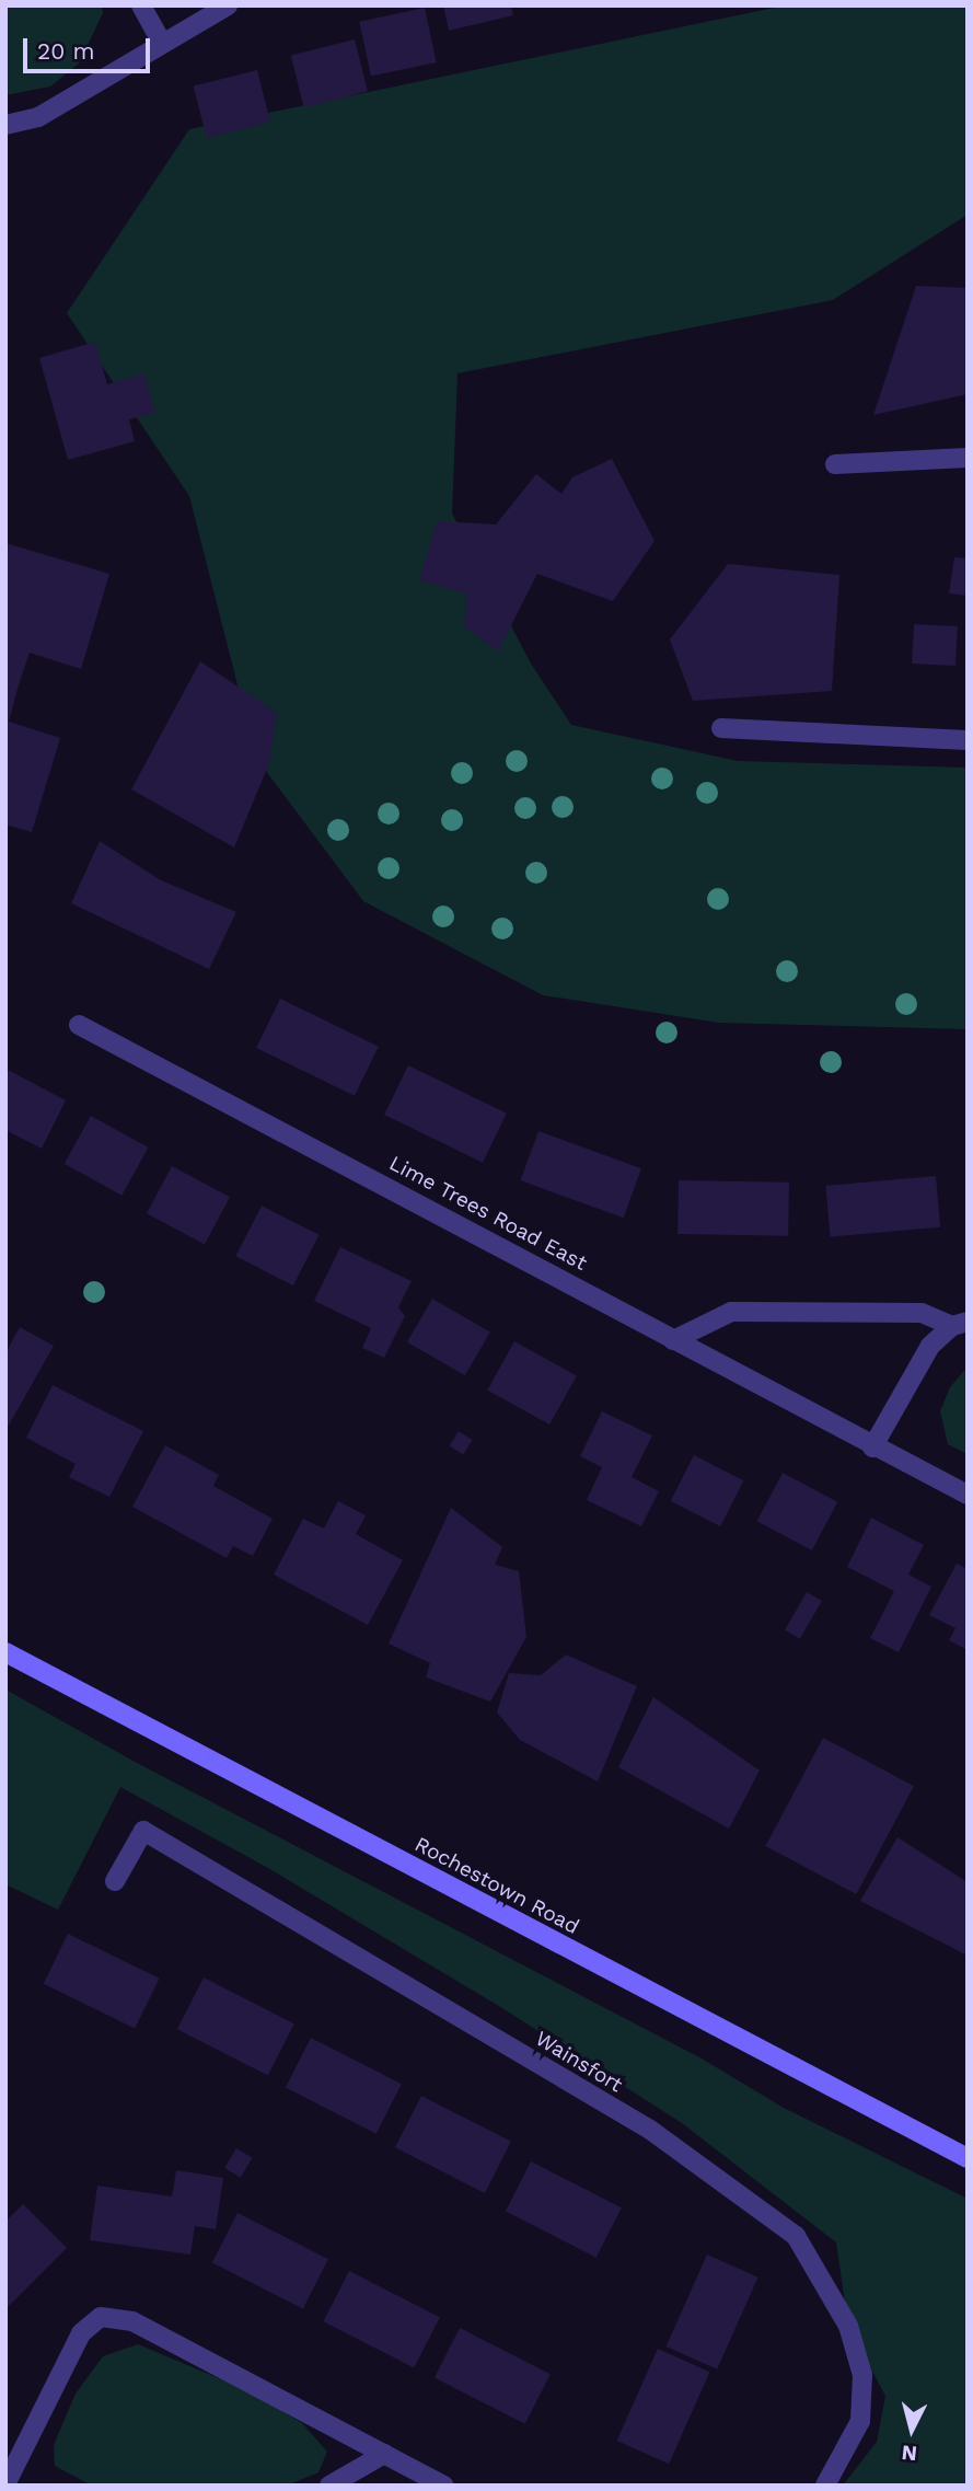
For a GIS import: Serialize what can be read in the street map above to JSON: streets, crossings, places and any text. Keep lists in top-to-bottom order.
{
  "streets": {
    "main road": ["Rochestown Road"],
    "street": ["Lime Trees Road East", "Wainsfort"]
  },
  "scale_bar": "20 m",
  "north": "bottom"
}
